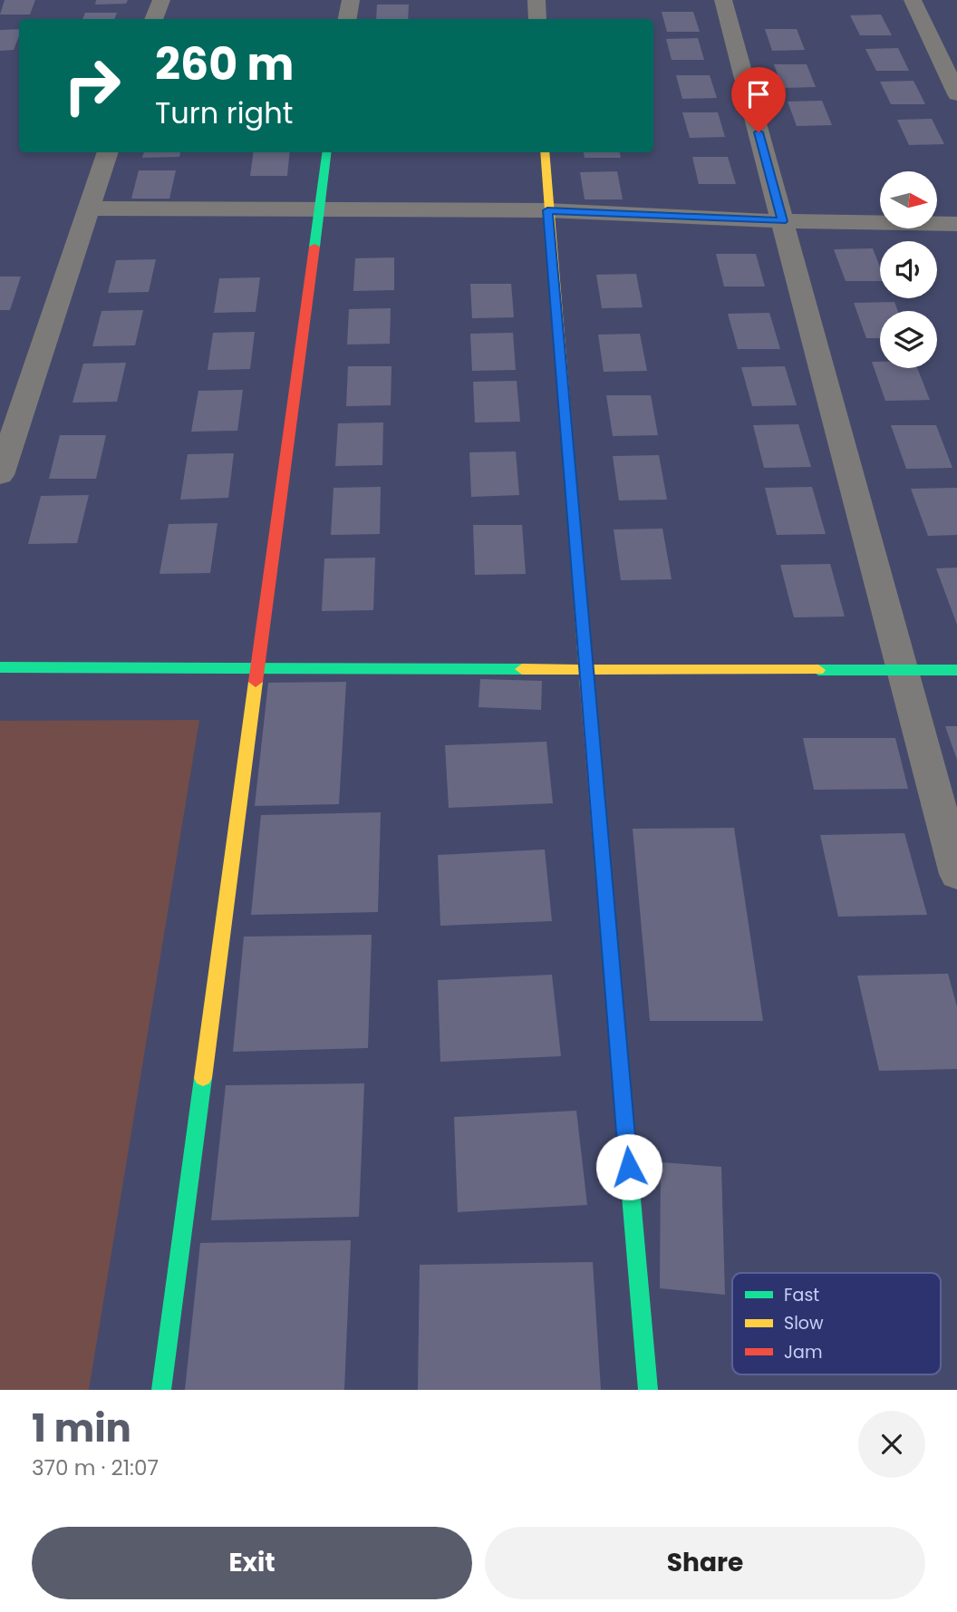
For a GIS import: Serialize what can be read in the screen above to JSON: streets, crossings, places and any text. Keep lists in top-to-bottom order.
{
  "legend": ["Fast", "Slow", "Jam"],
  "north": "right",
  "page": {
    "turn": ["260 m", "Turn right"],
    "heading": ["1 min", "370 m · 21:07"],
    "buttons": ["Exit", "Share"]
  }
}
